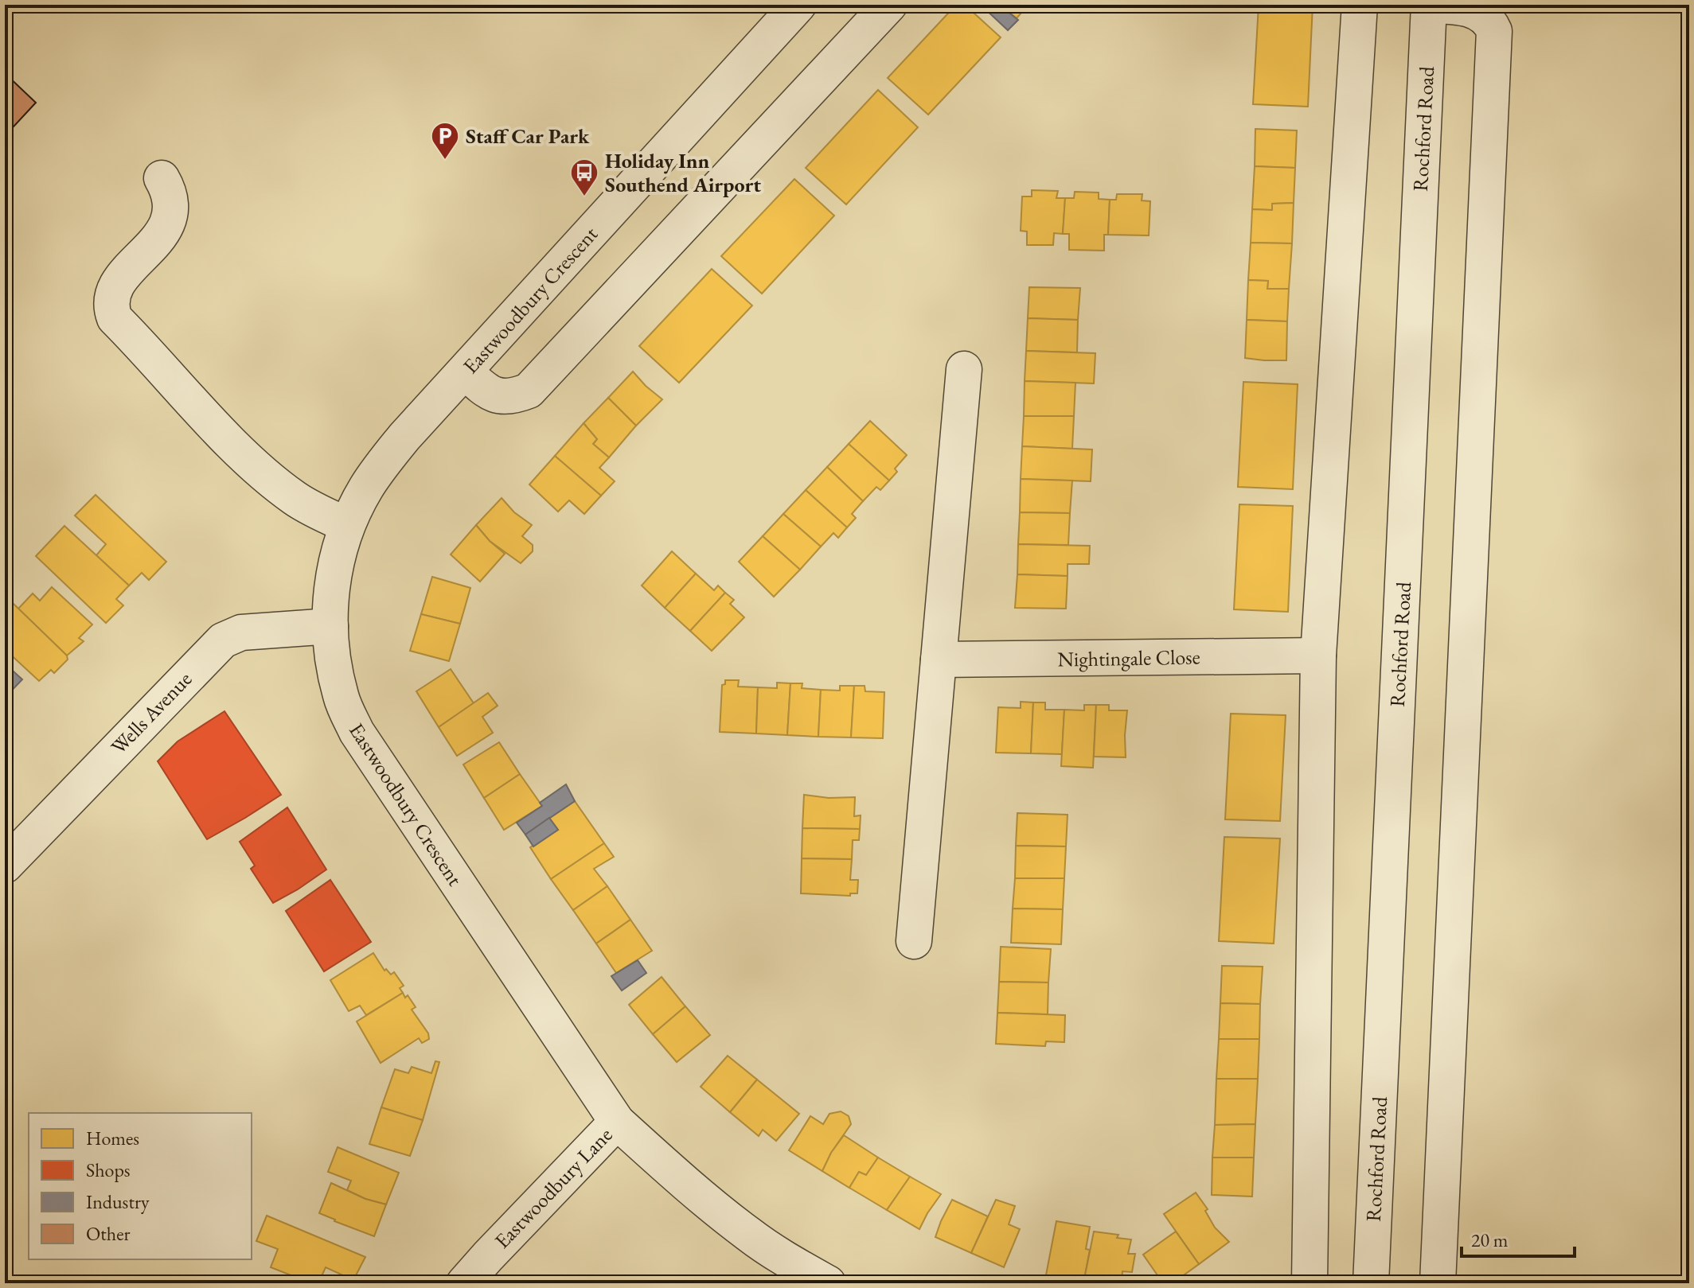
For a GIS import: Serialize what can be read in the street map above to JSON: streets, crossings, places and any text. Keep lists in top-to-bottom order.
{
  "streets": {
    "street": [
      "Rochford Road",
      "Eastwoodbury Crescent",
      "Nightingale Close",
      "Wells Avenue",
      "Eastwoodbury Lane"
    ]
  },
  "crossings": [
    ["Eastwoodbury Crescent", "Wells Avenue"],
    ["Eastwoodbury Crescent", "Eastwoodbury Lane"]
  ],
  "places": {
    "parking": ["Staff Car Park"],
    "bus stop": ["Holiday Inn Southend Airport"]
  },
  "legend": [
    "Homes",
    "Shops",
    "Industry",
    "Other"
  ],
  "scale_bar": "20 m"
}
